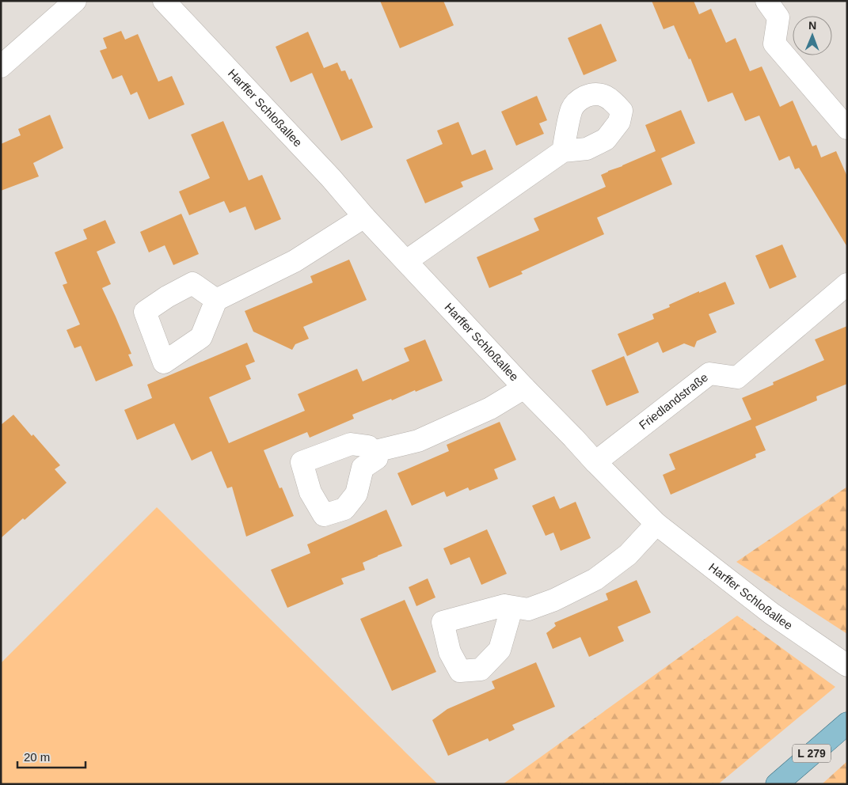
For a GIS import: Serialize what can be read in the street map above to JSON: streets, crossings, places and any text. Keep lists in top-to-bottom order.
{
  "streets": {
    "main road": ["L 279"],
    "street": ["Harffer Schloßallee", "Friedlandstraße"]
  },
  "crossings": [
    ["Harffer Schloßallee", "Friedlandstraße"]
  ],
  "scale_bar": "20 m",
  "north": "top"
}
